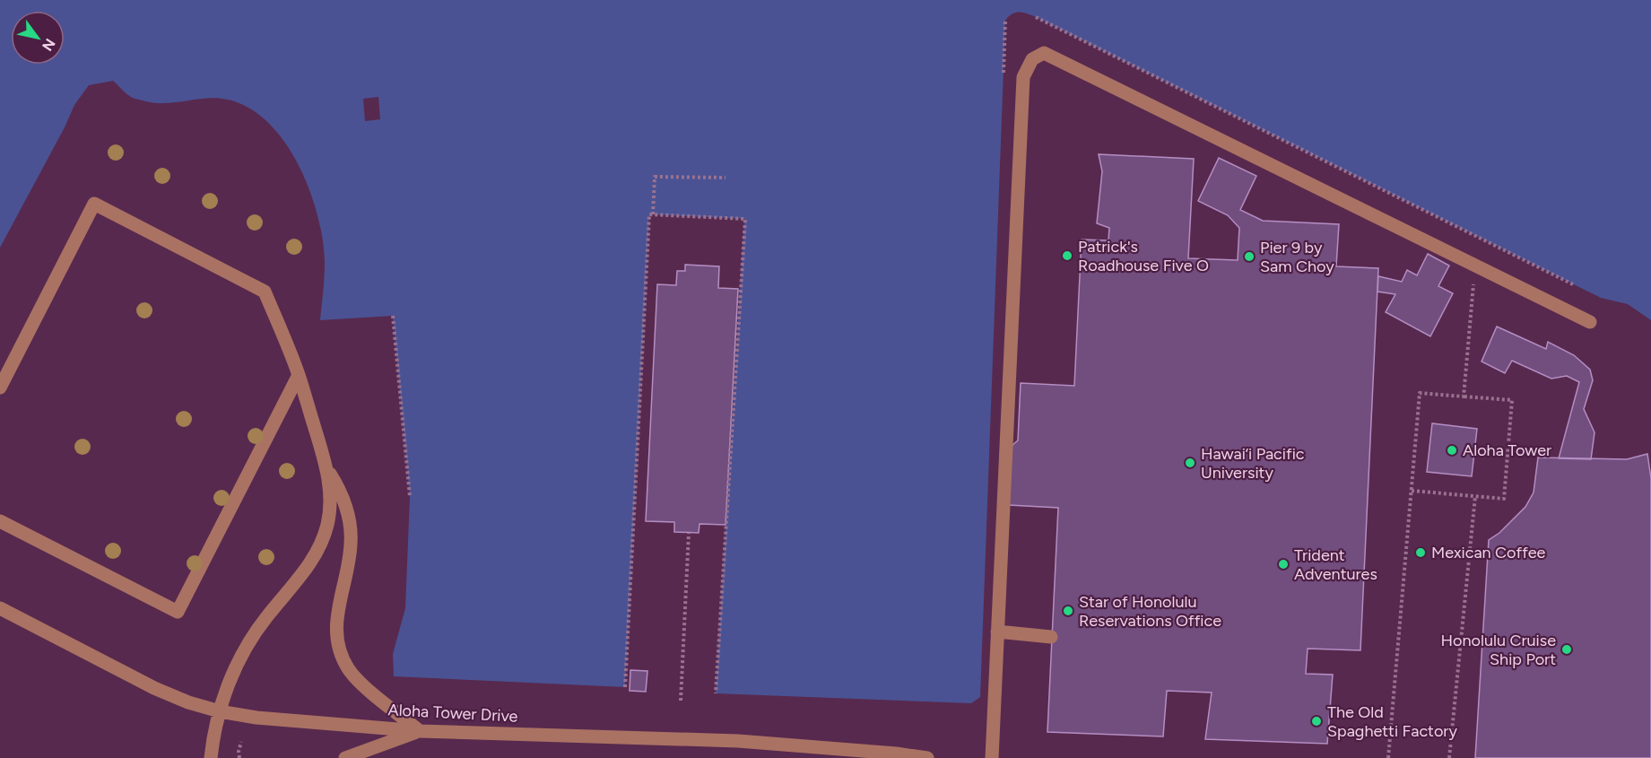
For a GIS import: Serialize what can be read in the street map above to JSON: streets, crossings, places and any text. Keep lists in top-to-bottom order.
{
  "streets": {
    "street": ["Aloha Tower Drive"]
  },
  "places": [
    "Patrick's Roadhouse Five O",
    "Pier 9 by Sam Choy",
    "Aloha Tower",
    "Hawai‘i Pacific University",
    "Mexican Coffee",
    "Trident Adventures",
    "Star of Honolulu Reservations Office",
    "Honolulu Cruise Ship Port",
    "The Old Spaghetti Factory"
  ],
  "north": "bottom right"
}
